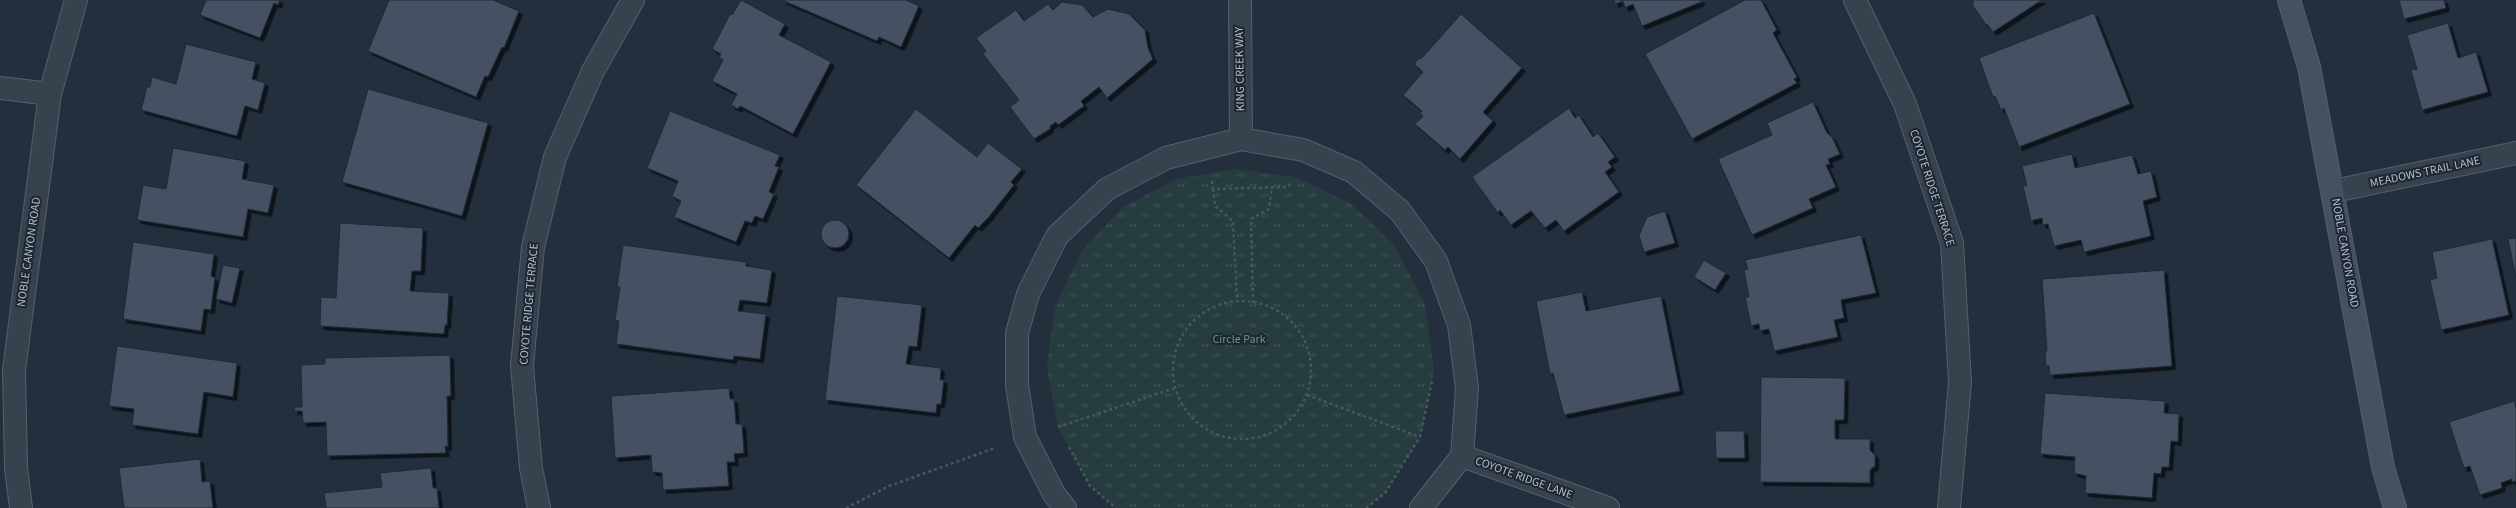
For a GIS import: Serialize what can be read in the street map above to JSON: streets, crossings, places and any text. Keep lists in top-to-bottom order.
{
  "streets": {
    "street": [
      "KING CREEK WAY",
      "MEADOWS TRAIL LANE",
      "COYOTE RIDGE TERRACE",
      "NOBLE CANYON ROAD",
      "COYOTE RIDGE LANE"
    ]
  },
  "crossings": [
    ["MEADOWS TRAIL LANE", "NOBLE CANYON ROAD"]
  ],
  "parks": ["Circle Park"]
}
